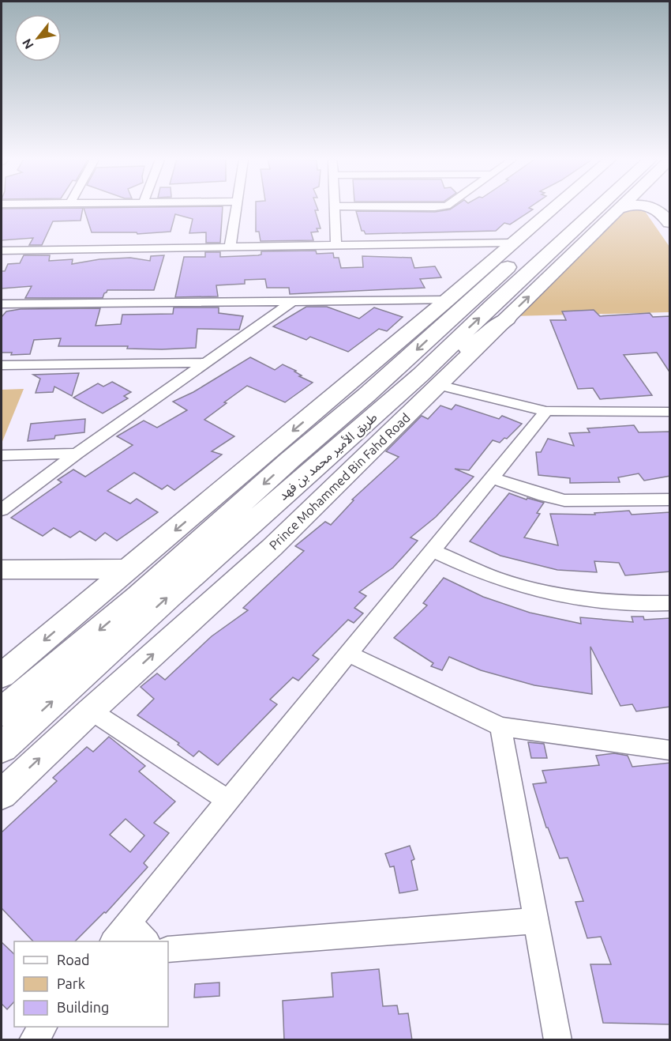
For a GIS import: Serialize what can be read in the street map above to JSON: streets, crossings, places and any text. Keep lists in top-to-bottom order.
{
  "streets": {
    "highway": ["طريق الأمير محمد بن فهد"],
    "main road": ["Prince Mohammed Bin Fahd Road"]
  },
  "legend": ["Road", "Park", "Building"],
  "north": "bottom left"
}
